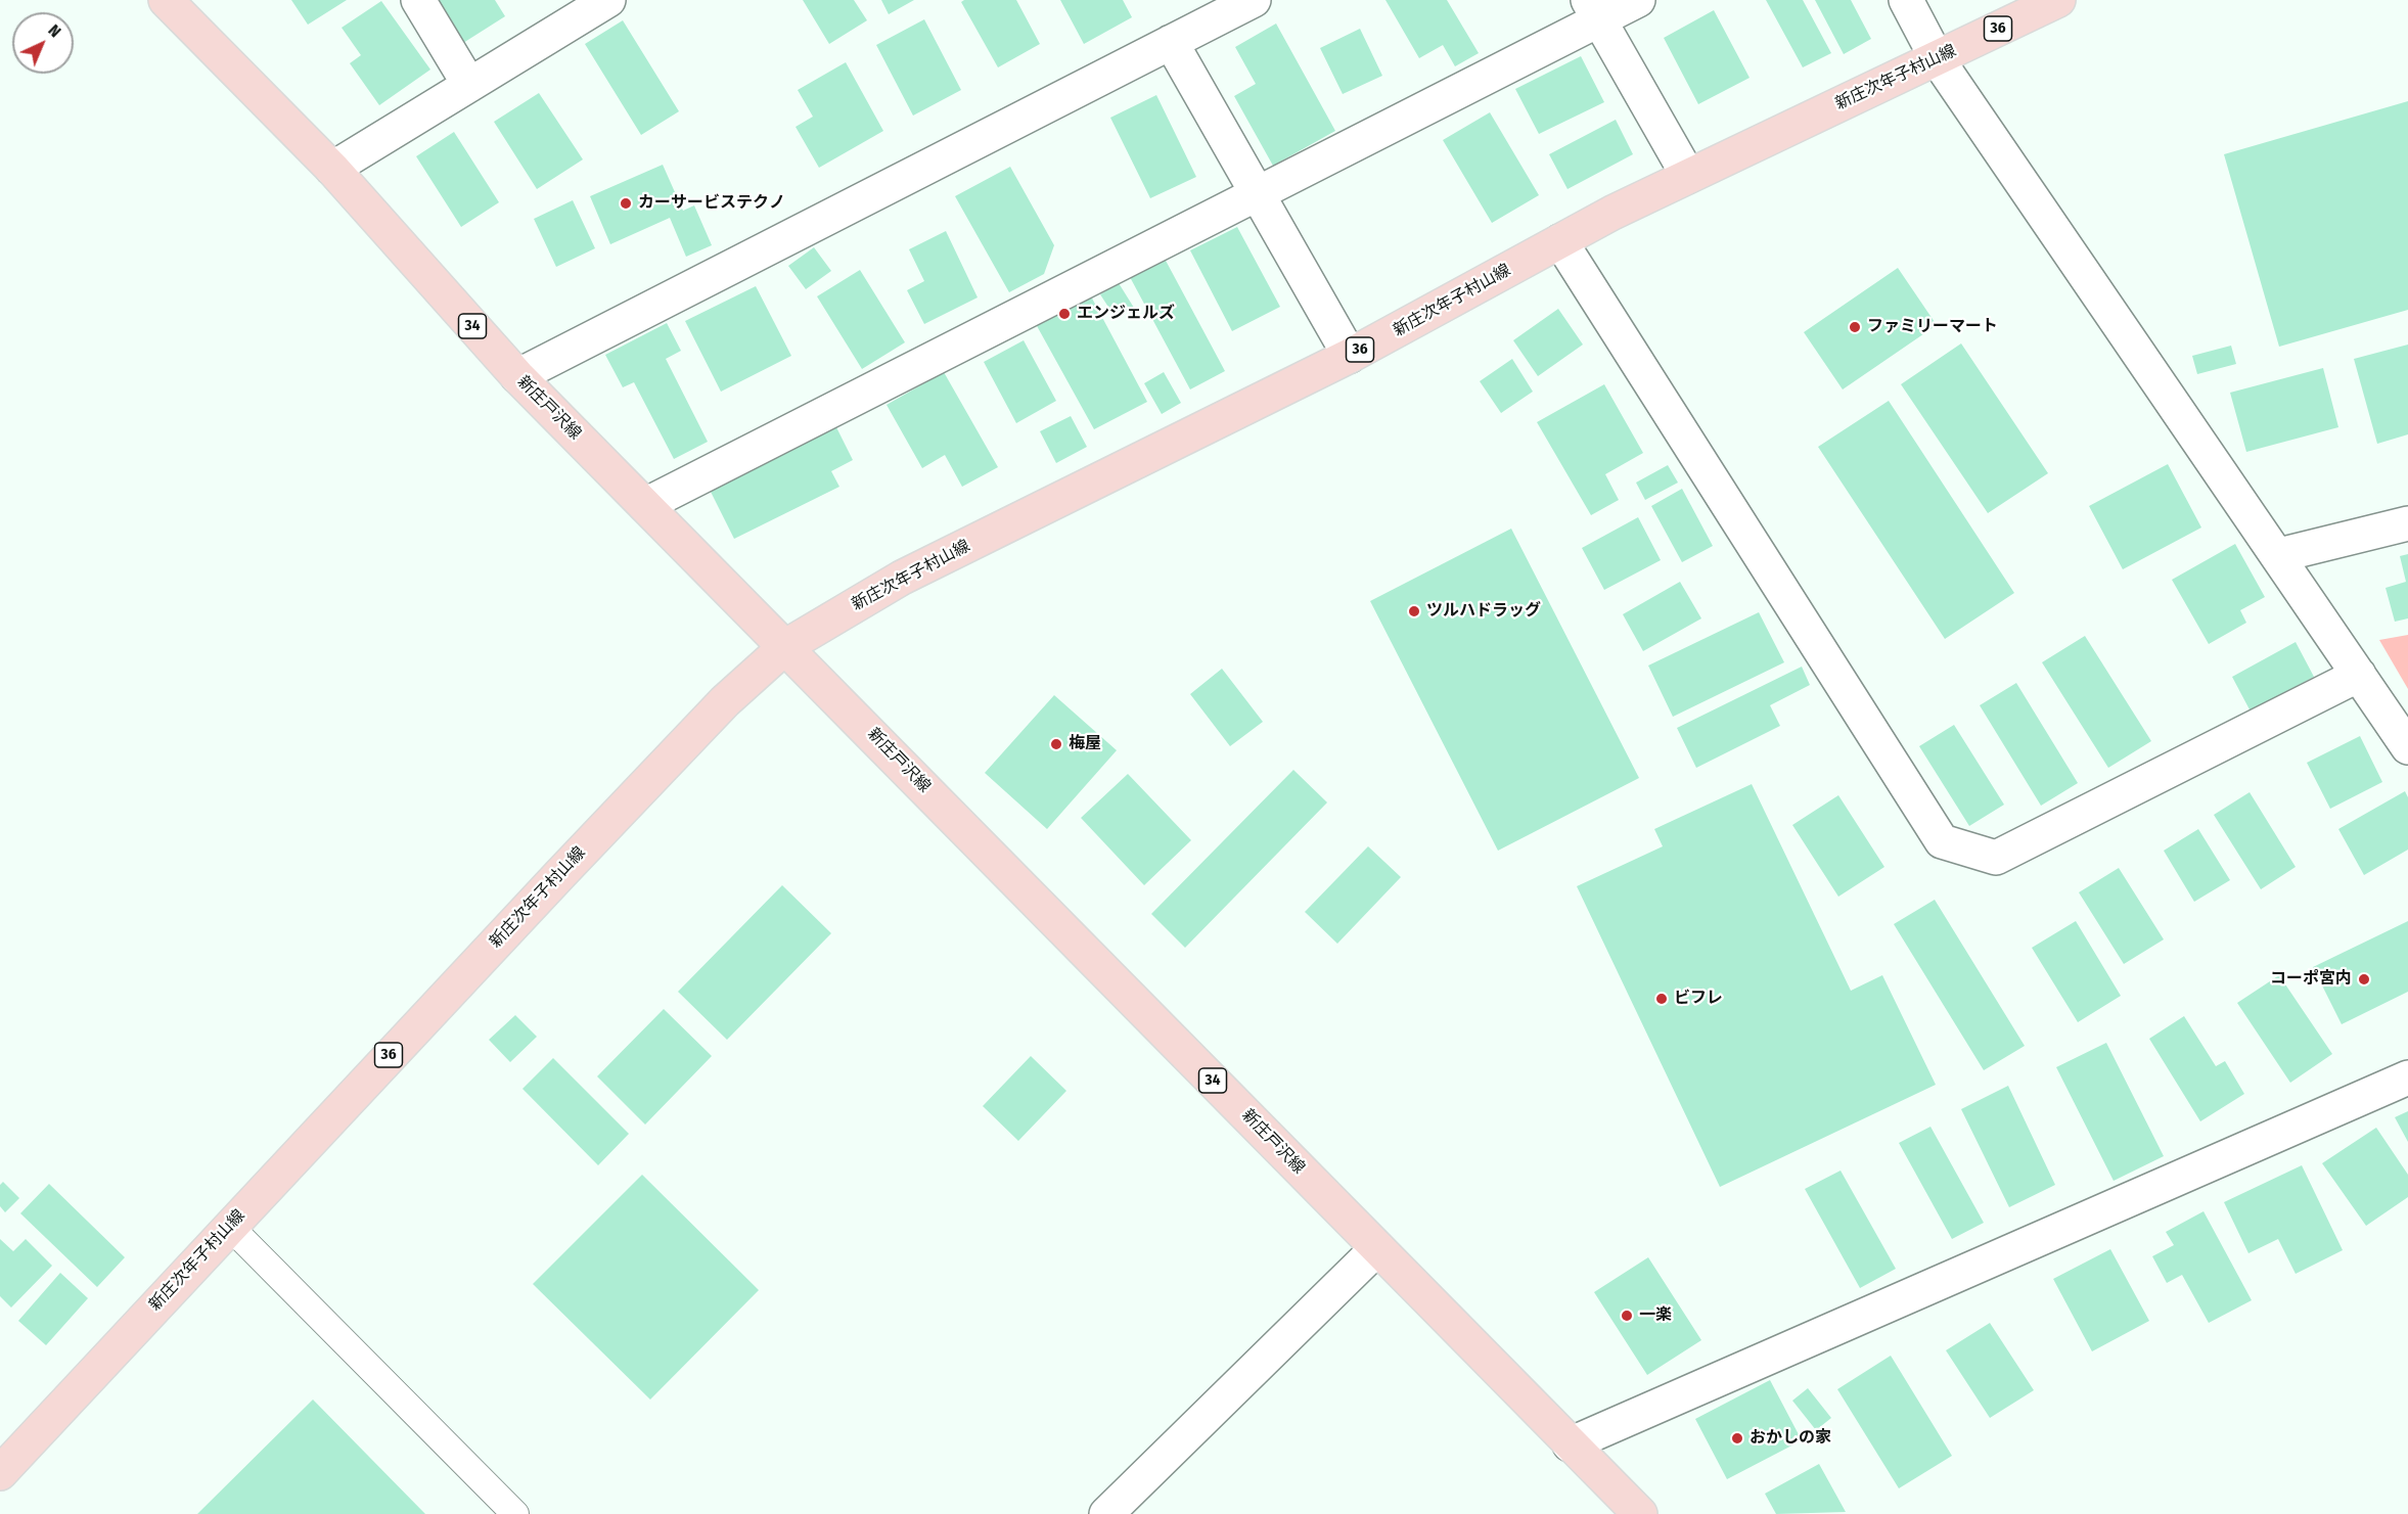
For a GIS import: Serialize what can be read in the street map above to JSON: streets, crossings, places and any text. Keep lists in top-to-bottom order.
{
  "streets": {
    "main road": [
      "36",
      "新庄次年子村山線",
      "34",
      "新庄戸沢線"
    ]
  },
  "crossings": [
    ["新庄次年子村山線", "新庄戸沢線"]
  ],
  "places": [
    "カーサービステクノ",
    "エンジェルズ",
    "ファミリーマート",
    "ツルハドラッグ",
    "梅屋",
    "コーポ宮内",
    "ビフレ",
    "一楽",
    "おかしの家"
  ],
  "north": "top right"
}
